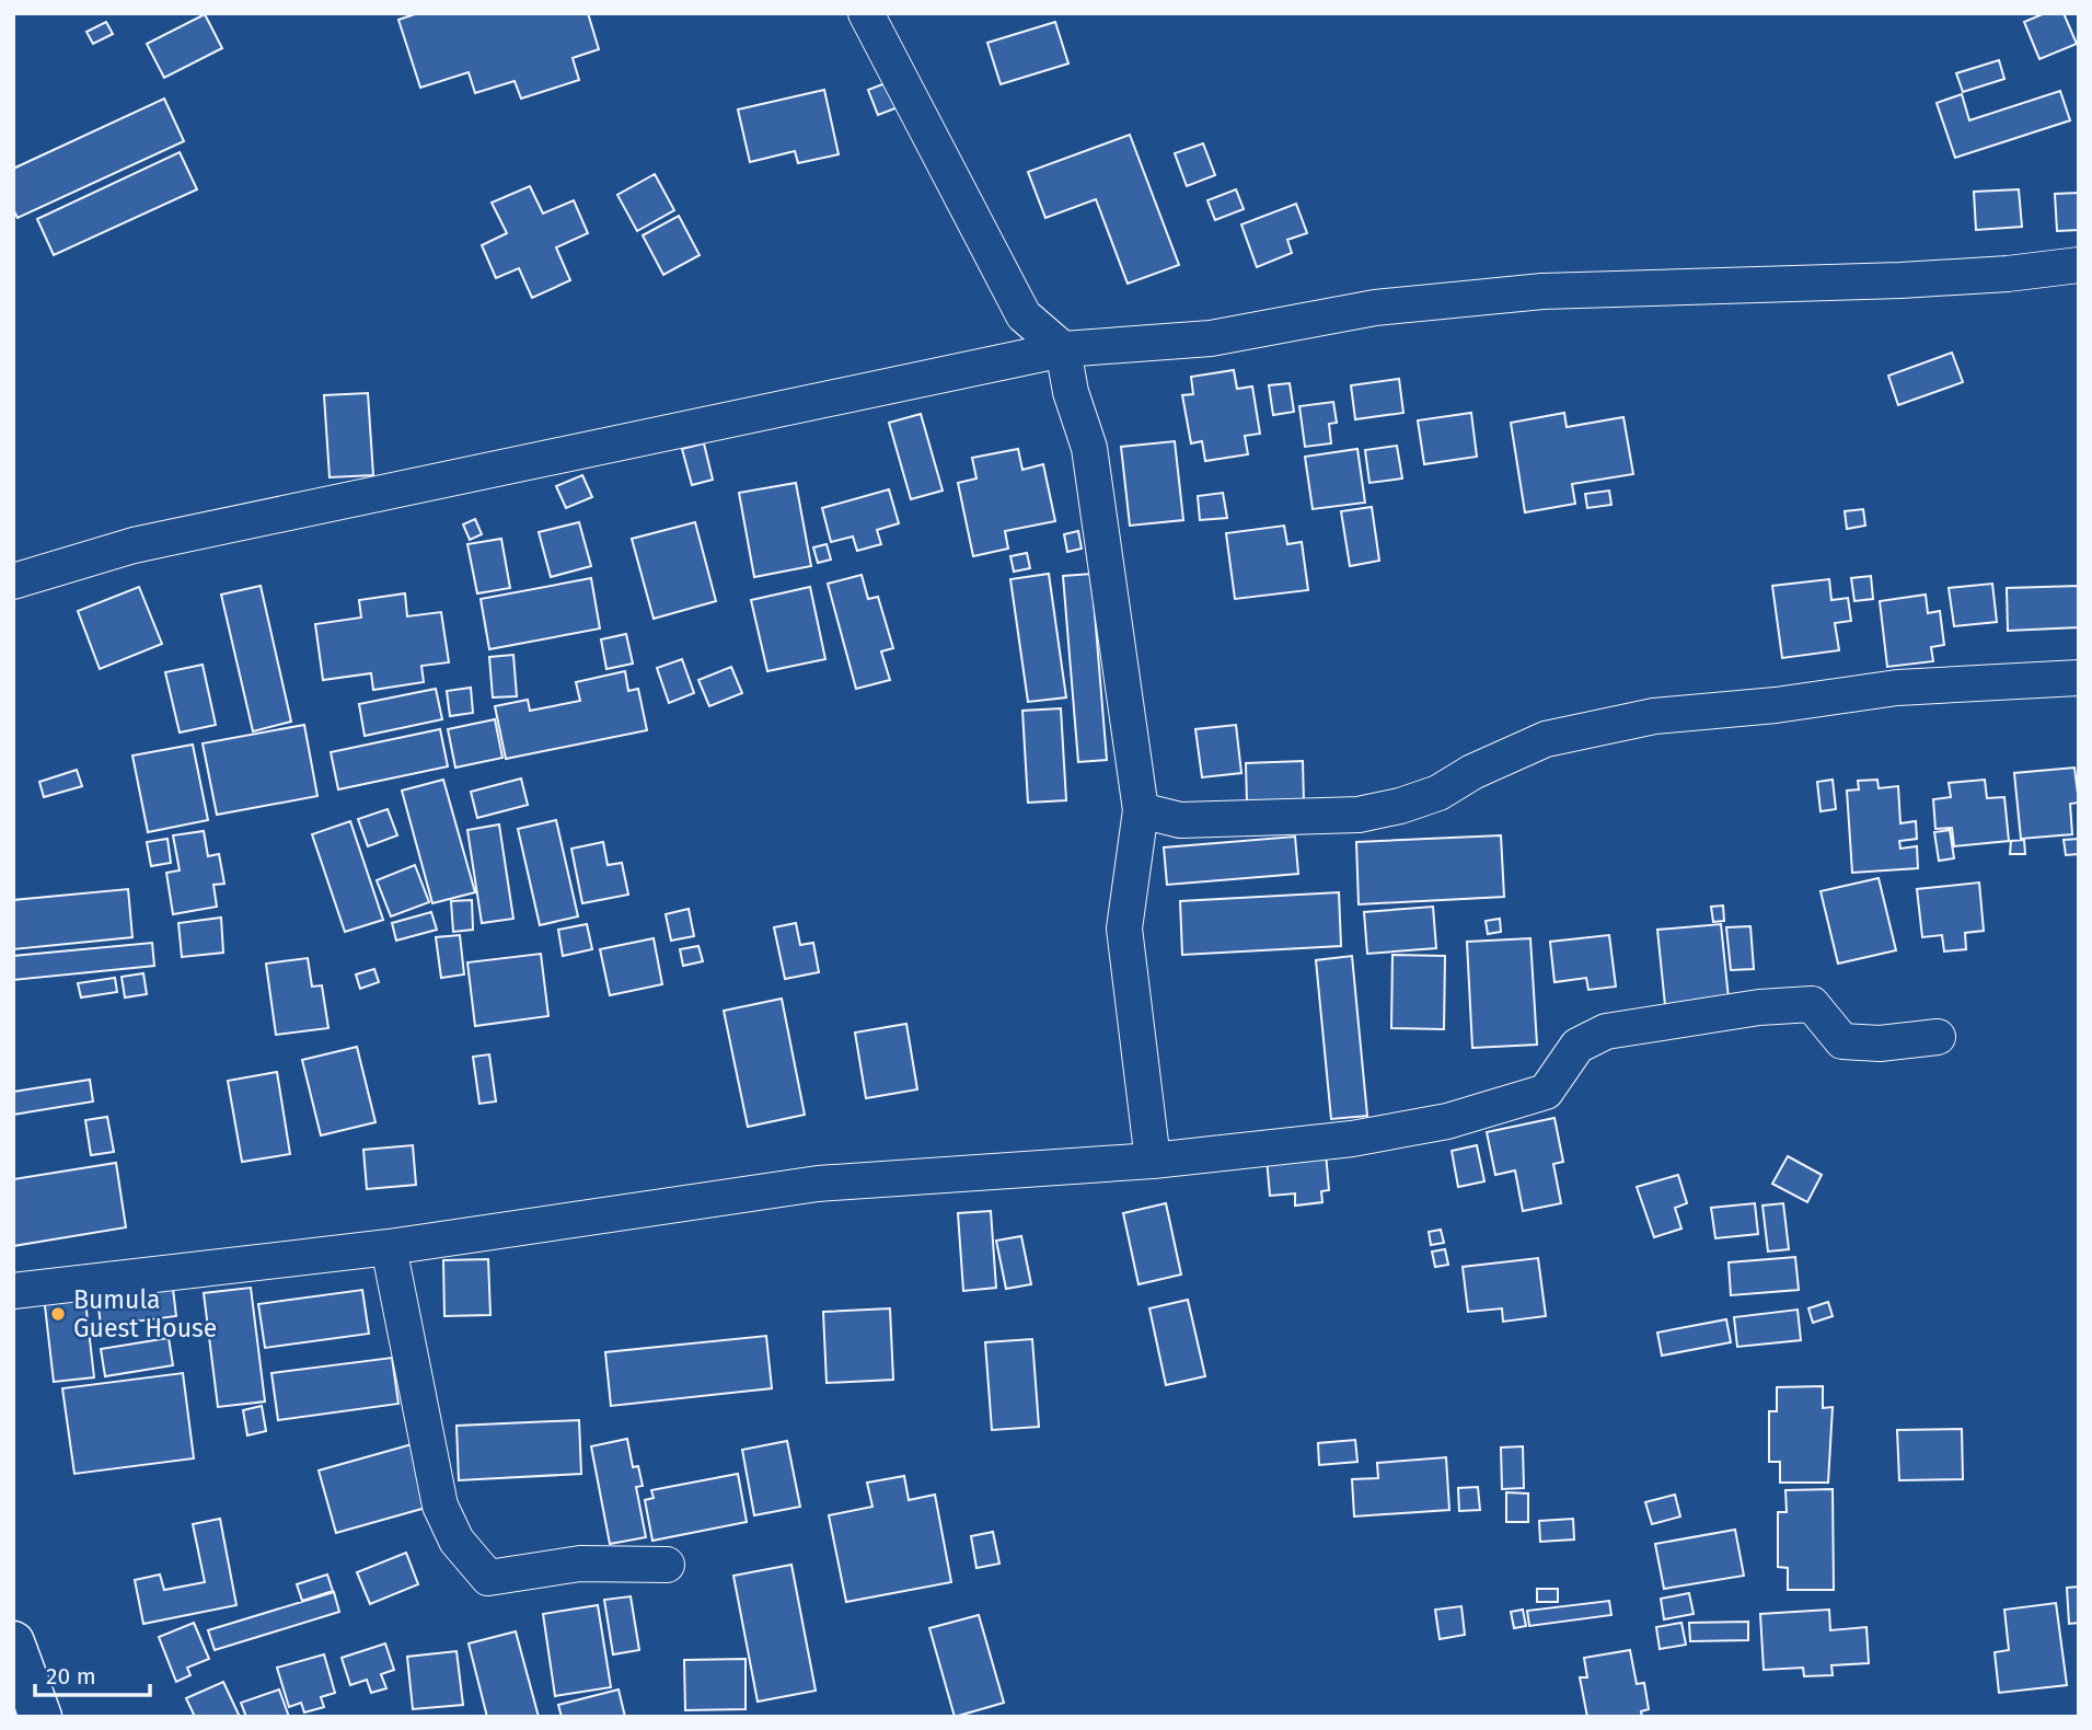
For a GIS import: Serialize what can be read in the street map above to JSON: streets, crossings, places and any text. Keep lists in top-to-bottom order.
{
  "places": ["Bumula Guest House"],
  "scale_bar": "20 m"
}
